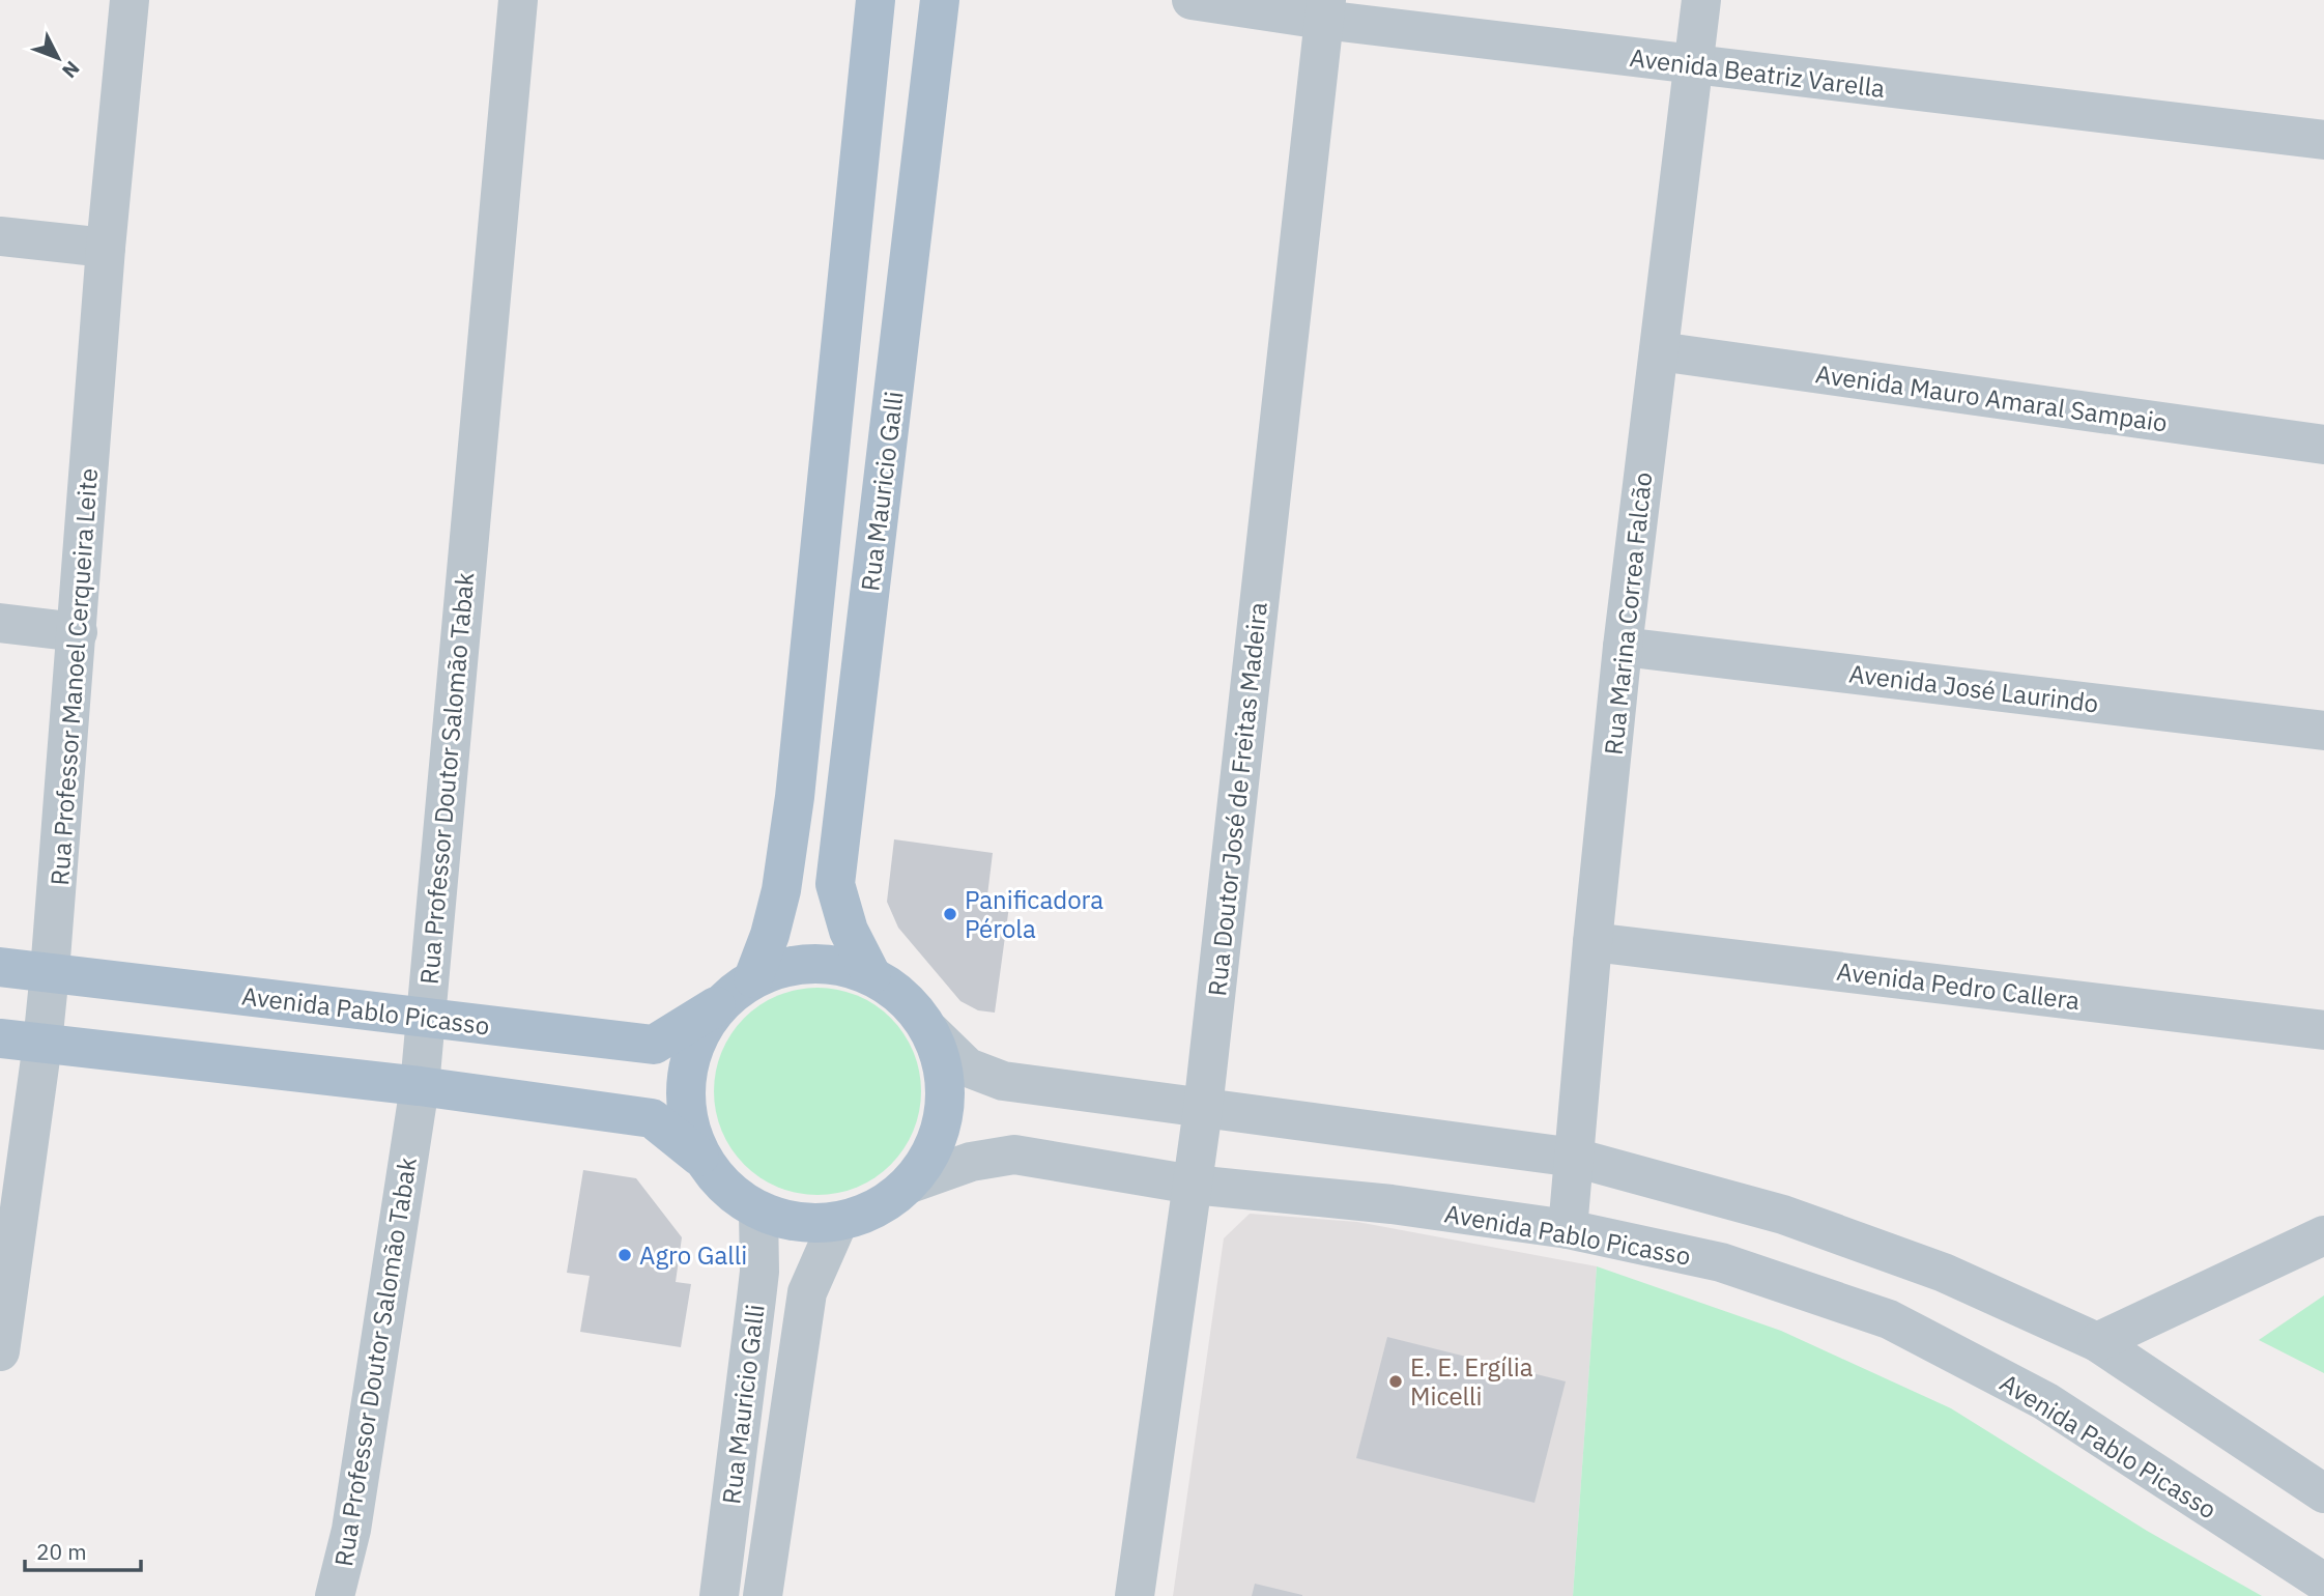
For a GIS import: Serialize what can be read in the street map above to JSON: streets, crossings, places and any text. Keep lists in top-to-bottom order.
{
  "streets": {
    "main road": ["Rua Mauricio Galli", "Avenida Pablo Picasso"],
    "street": [
      "Avenida Beatriz Varella",
      "Avenida Mauro Amaral Sampaio",
      "Rua Marina Correa Falcão",
      "Rua Professor Manoel Cerqueira Leite",
      "Avenida José Laurindo",
      "Rua Professor Doutor Salomão Tabak",
      "Rua Doutor José de Freitas Madeira",
      "Avenida Pedro Callera"
    ]
  },
  "crossings": [
    ["Avenida Beatriz Varella", "Rua Marina Correa Falcão"],
    ["Avenida Beatriz Varella", "Rua Doutor José de Freitas Madeira"],
    ["Avenida Mauro Amaral Sampaio", "Rua Marina Correa Falcão"],
    ["Rua Marina Correa Falcão", "Avenida José Laurindo"],
    ["Rua Marina Correa Falcão", "Avenida Pedro Callera"],
    ["Rua Marina Correa Falcão", "Avenida Pablo Picasso"],
    ["Rua Professor Manoel Cerqueira Leite", "Avenida Pablo Picasso"],
    ["Rua Professor Doutor Salomão Tabak", "Avenida Pablo Picasso"],
    ["Rua Doutor José de Freitas Madeira", "Avenida Pablo Picasso"]
  ],
  "places": ["Panificadora Pérola", "Agro Galli", "E. E. Ergília Micelli"],
  "scale_bar": "20 m",
  "north": "bottom right"
}
